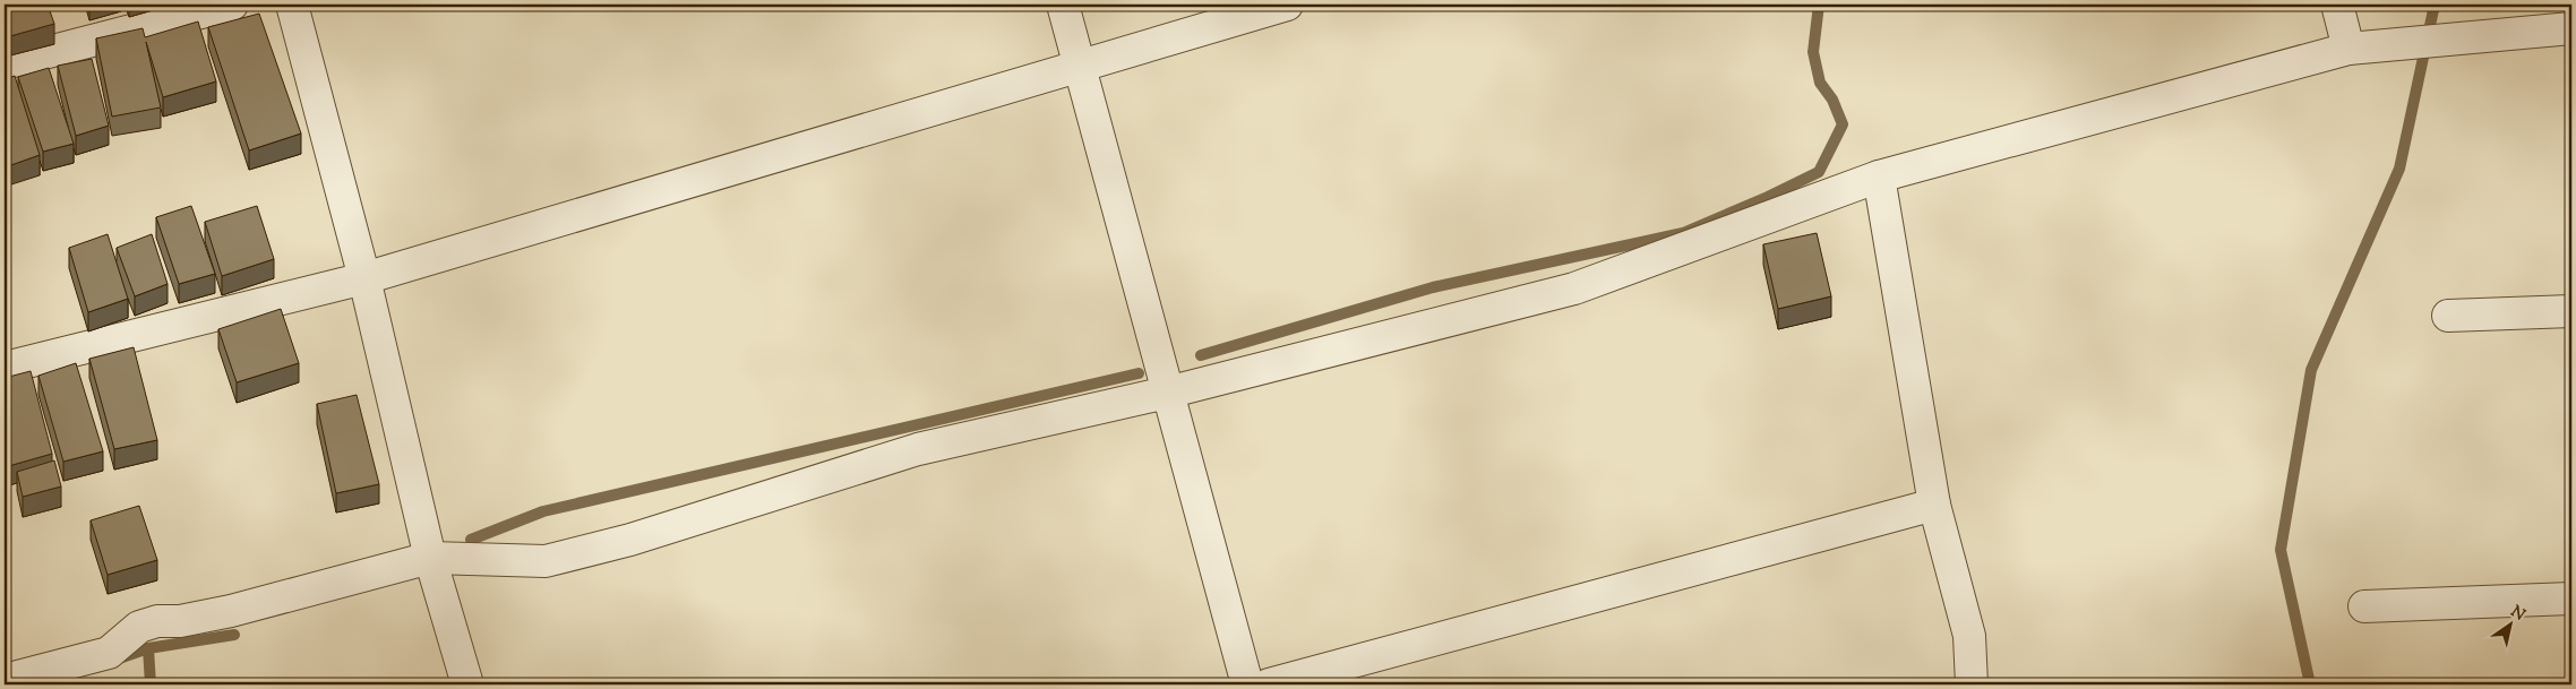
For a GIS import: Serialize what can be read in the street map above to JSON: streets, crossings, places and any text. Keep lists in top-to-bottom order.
{
  "north": "top right"
}
